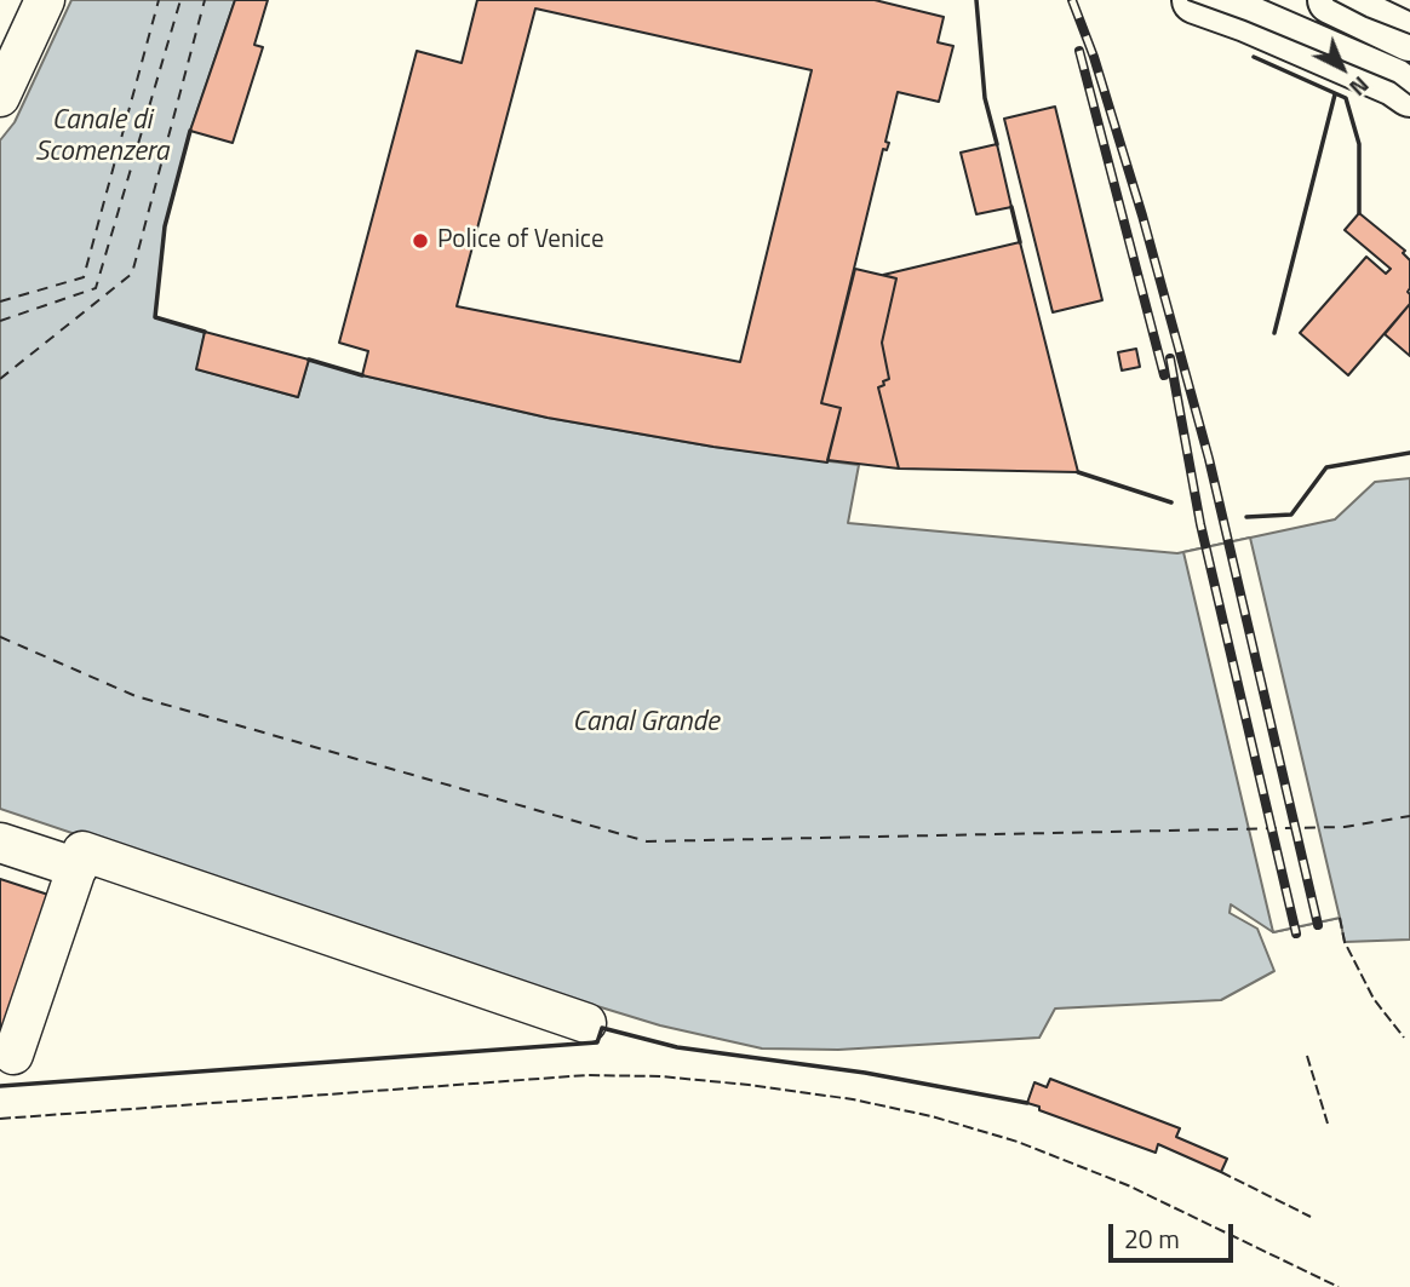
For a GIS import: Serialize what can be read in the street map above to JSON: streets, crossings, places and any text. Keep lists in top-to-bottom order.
{
  "water": ["Canale di Scomenzera", "Canal Grande"],
  "places": ["Police of Venice"],
  "scale_bar": "20 m",
  "north": "bottom right"
}
